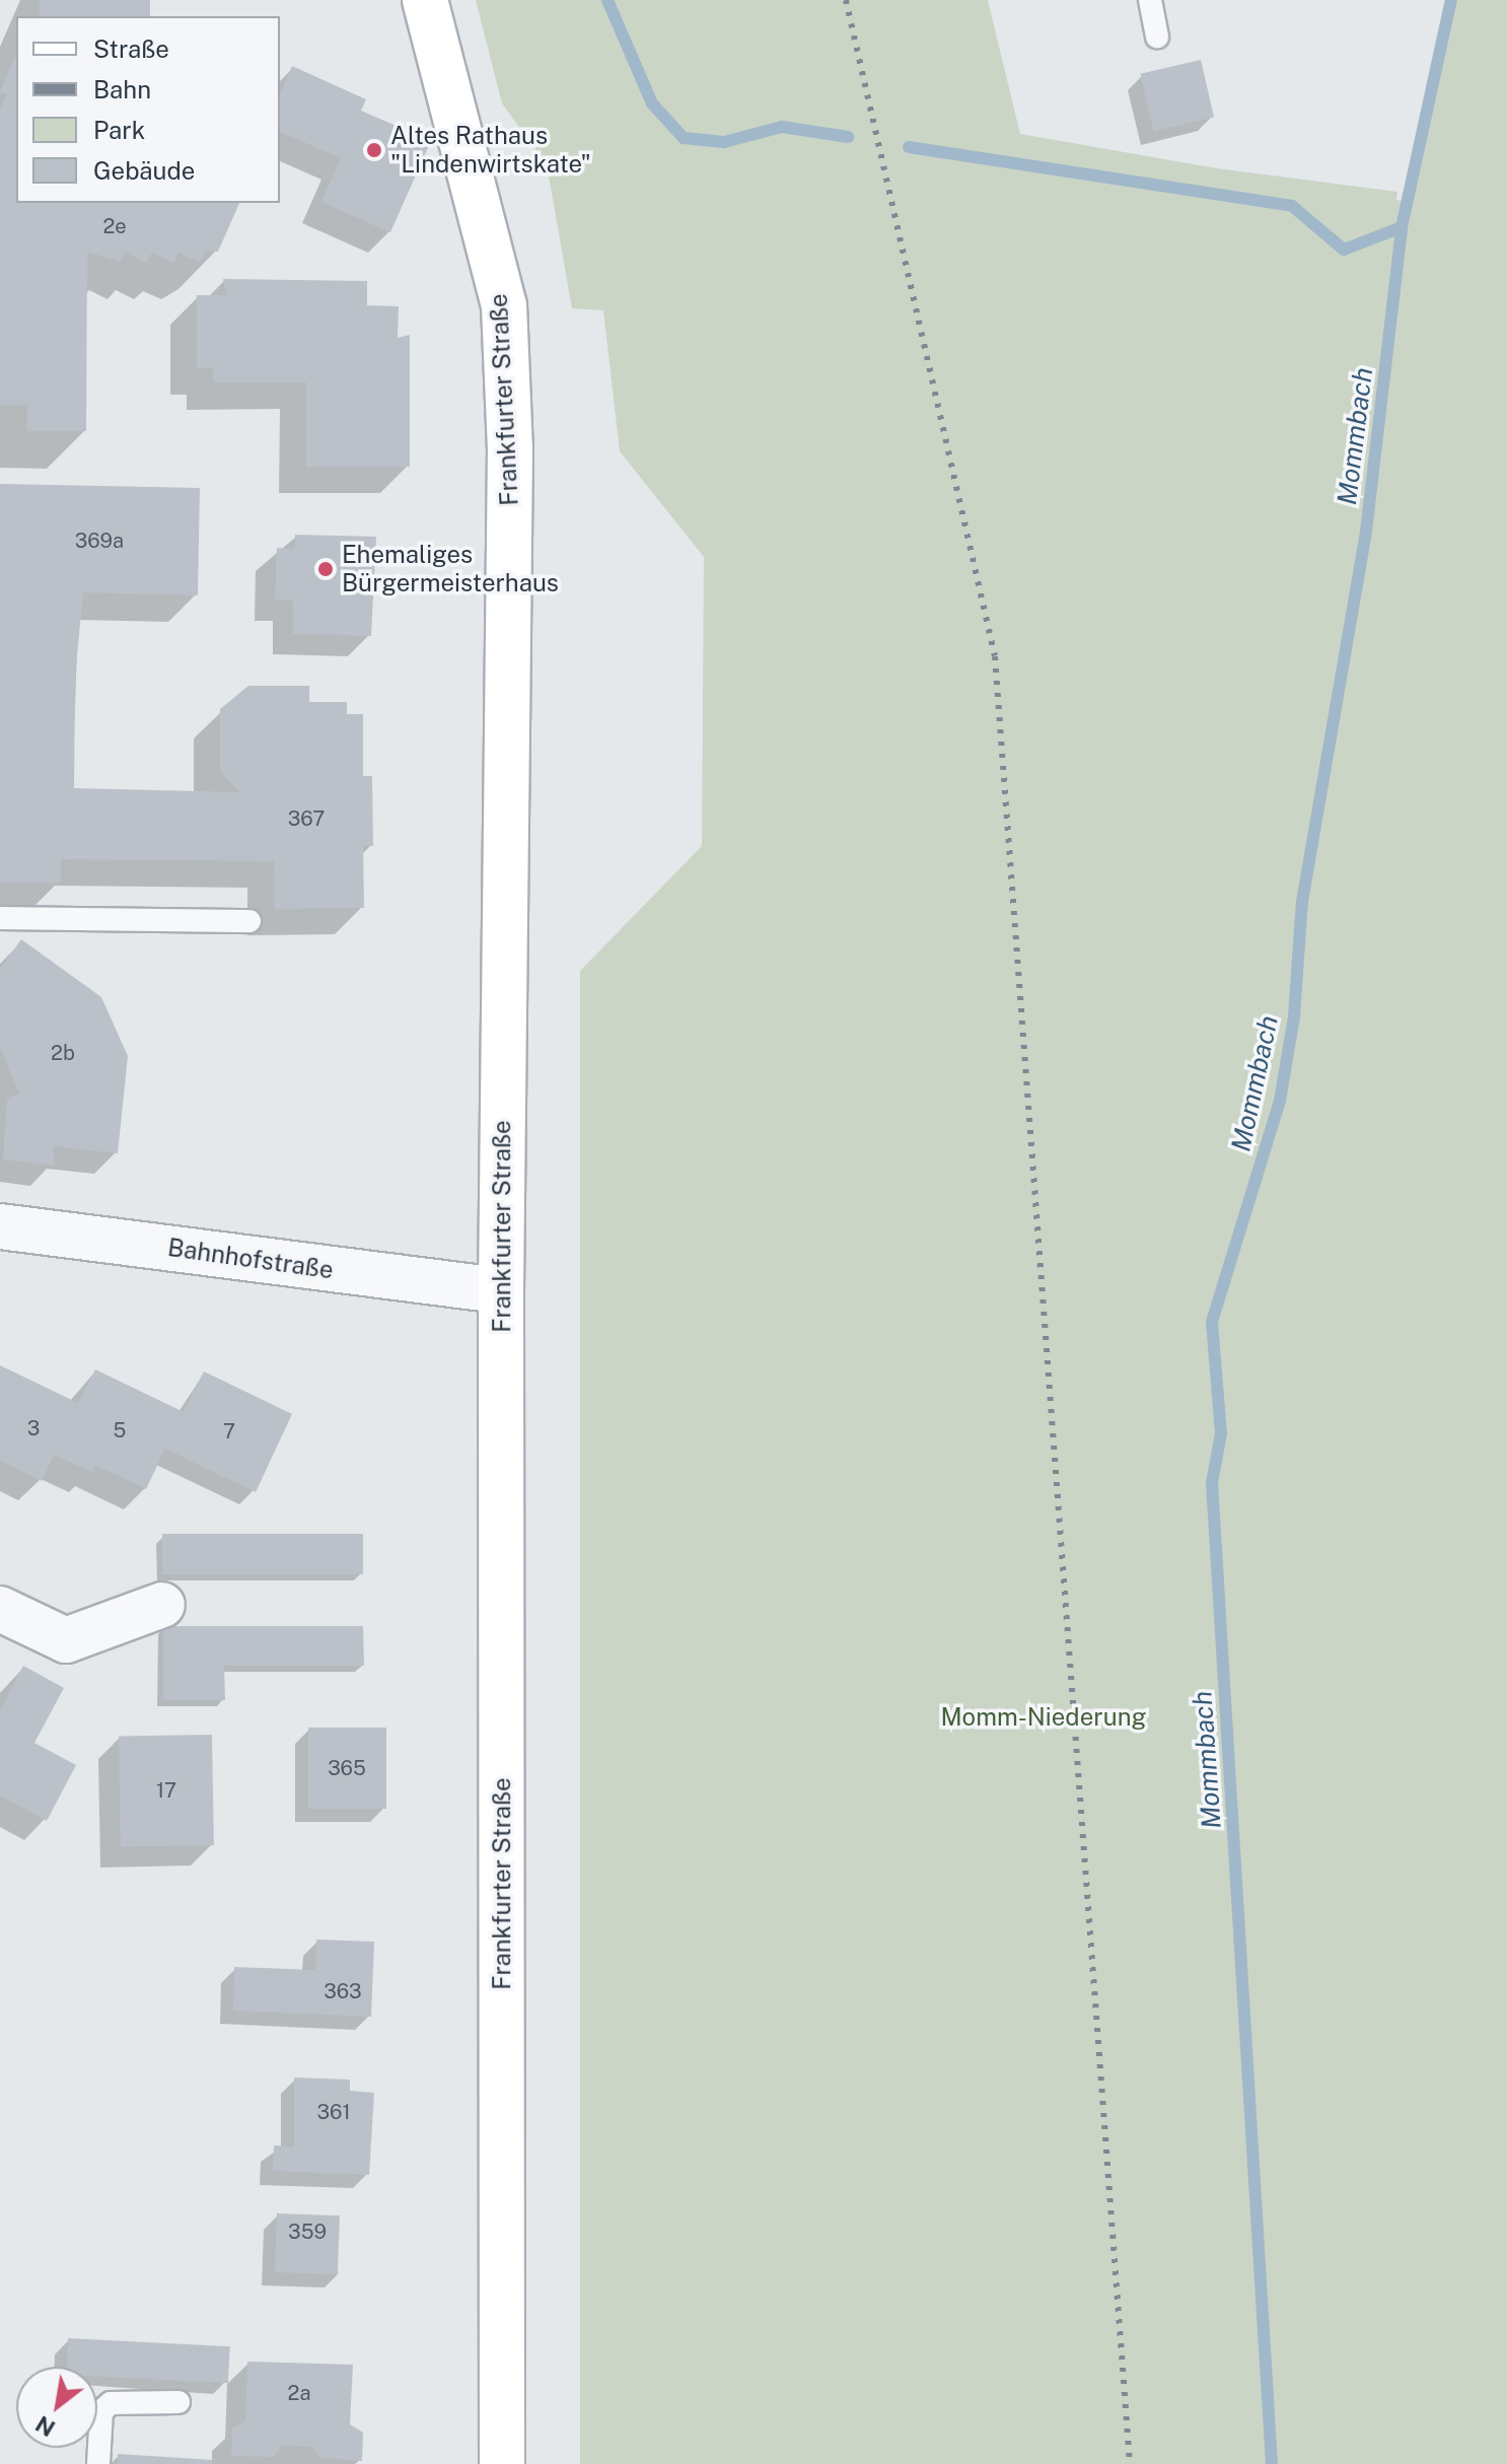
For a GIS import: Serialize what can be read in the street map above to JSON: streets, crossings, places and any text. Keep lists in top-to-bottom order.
{
  "streets": {
    "main road": ["Frankfurter Straße"],
    "street": ["Bahnhofstraße"]
  },
  "crossings": [
    ["Frankfurter Straße", "Bahnhofstraße"]
  ],
  "water": ["Mommbach"],
  "parks": ["Momm-Niederung"],
  "places": ["Altes Rathaus \"Lindenwirtskate\"", "Ehemaliges Bürgermeisterhaus"],
  "house_numbers": [
    "2e",
    "369a",
    "367",
    "2b",
    "3",
    "5",
    "7",
    "365",
    "17",
    "363",
    "361",
    "359",
    "2a"
  ],
  "legend": [
    "Straße",
    "Bahn",
    "Park",
    "Gebäude"
  ],
  "north": "bottom left"
}
